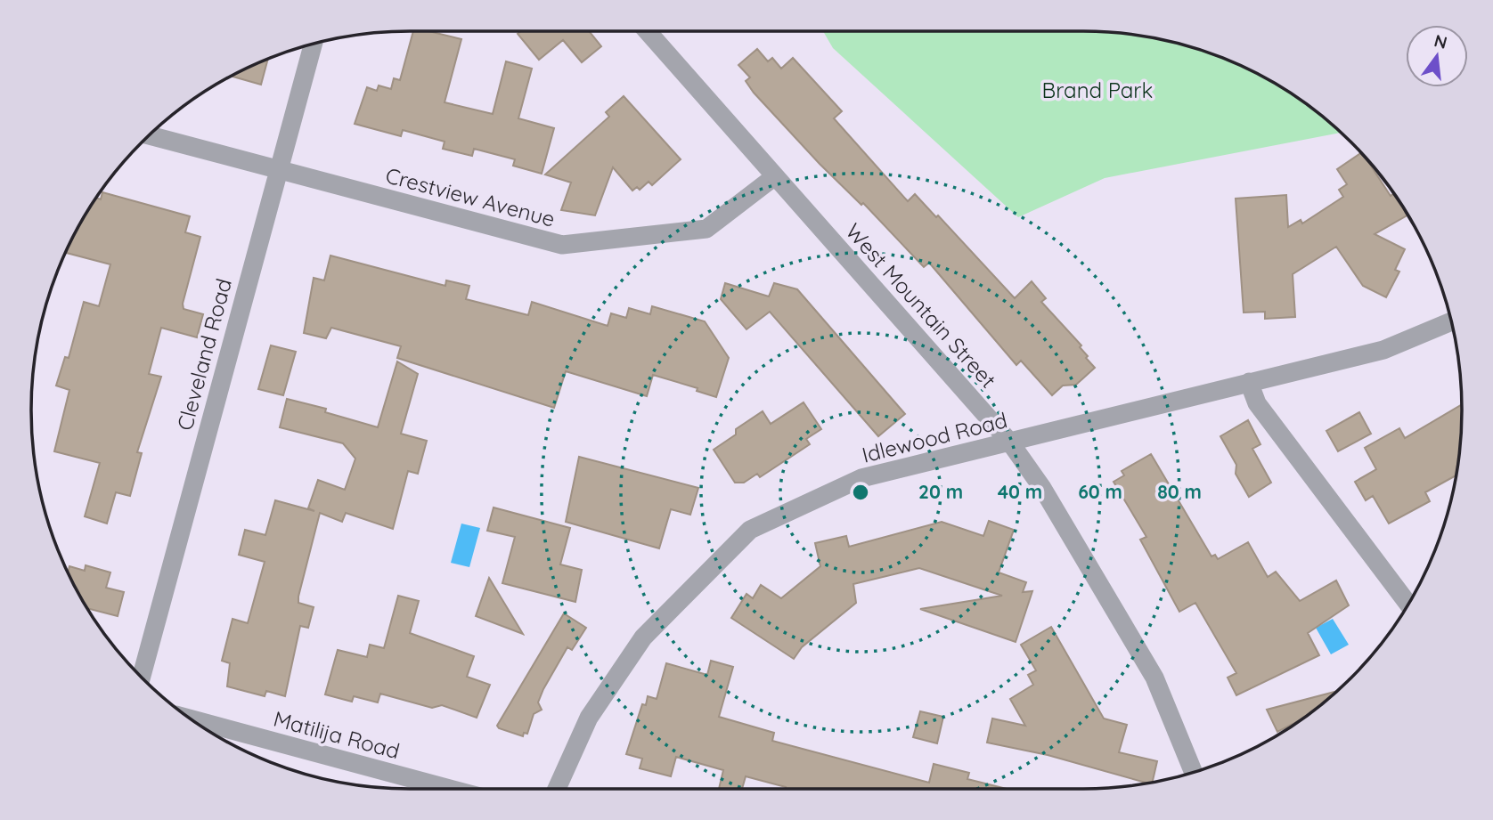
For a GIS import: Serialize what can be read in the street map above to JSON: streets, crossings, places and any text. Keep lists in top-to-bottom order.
{
  "streets": {
    "street": [
      "Crestview Avenue",
      "West Mountain Street",
      "Cleveland Road",
      "Idlewood Road",
      "Matilija Road"
    ]
  },
  "crossings": [
    ["Crestview Avenue", "West Mountain Street"],
    ["Crestview Avenue", "Cleveland Road"],
    ["West Mountain Street", "Idlewood Road"]
  ],
  "parks": ["Brand Park"],
  "north": "top",
  "rings": [
    "20 m",
    "40 m",
    "60 m",
    "80 m"
  ]
}
